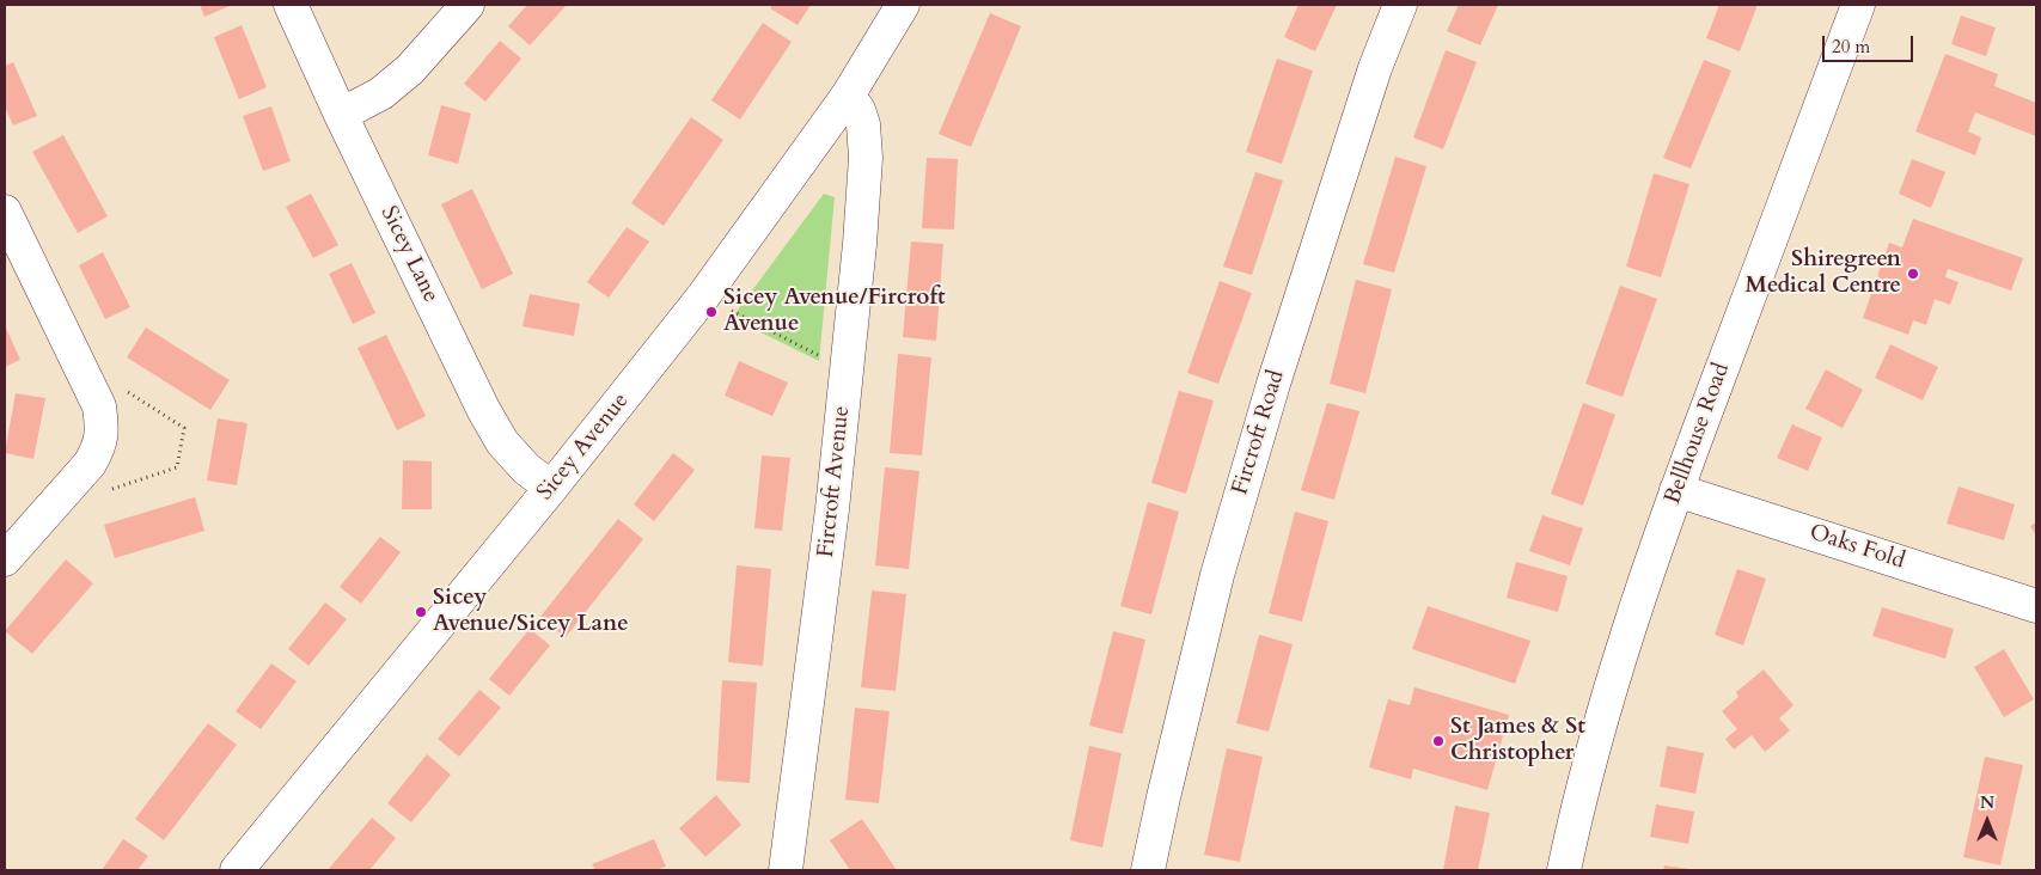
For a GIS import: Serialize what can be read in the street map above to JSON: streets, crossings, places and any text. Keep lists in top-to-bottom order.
{
  "streets": {
    "street": [
      "Sicey Lane",
      "Fircroft Road",
      "Bellhouse Road",
      "Sicey Avenue",
      "Fircroft Avenue",
      "Oaks Fold"
    ]
  },
  "crossings": [
    ["Sicey Lane", "Sicey Avenue"],
    ["Bellhouse Road", "Oaks Fold"],
    ["Sicey Avenue", "Fircroft Avenue"]
  ],
  "places": [
    "Shiregreen Medical Centre",
    "Sicey Avenue/Fircroft Avenue",
    "Sicey Avenue/Sicey Lane",
    "St James & St Christopher"
  ],
  "scale_bar": "20 m",
  "north": "top"
}
